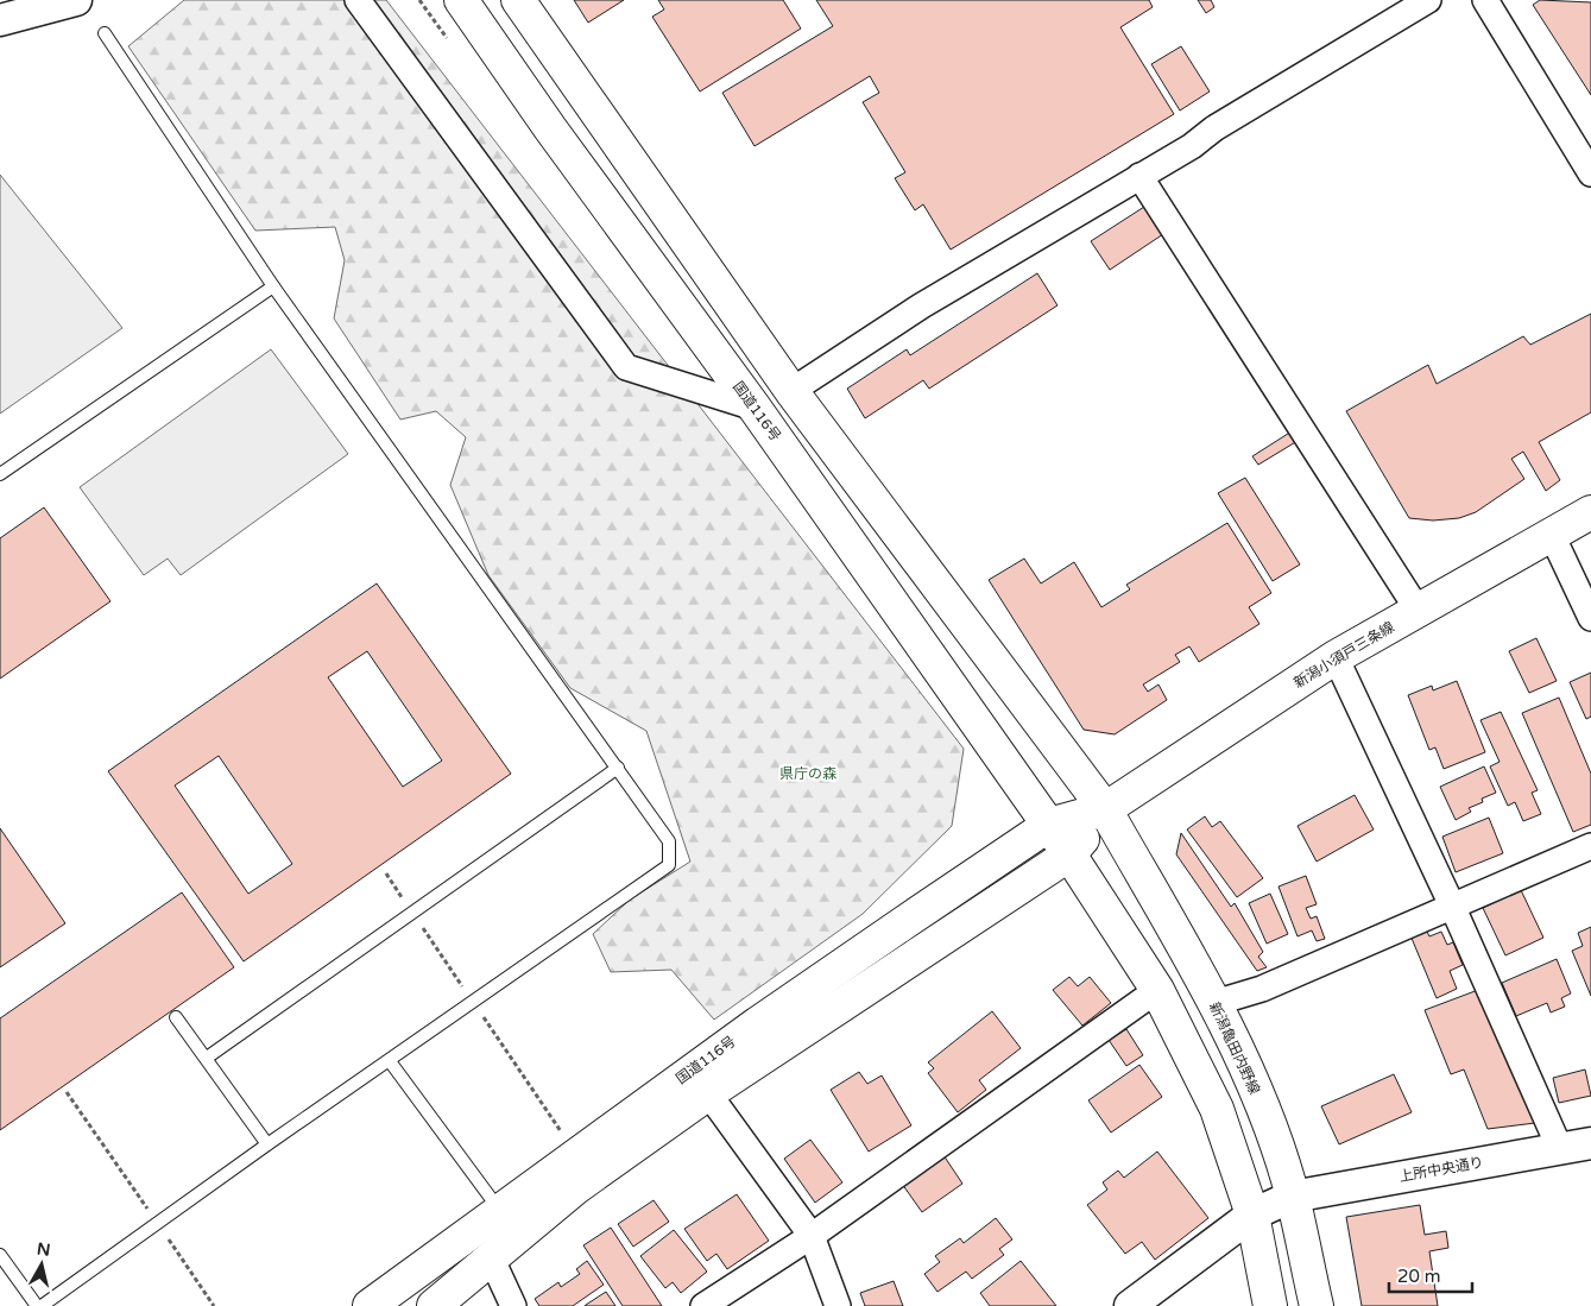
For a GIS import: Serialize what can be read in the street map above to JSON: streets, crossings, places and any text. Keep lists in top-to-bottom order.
{
  "streets": {
    "main road": ["国道116号", "新潟小須戸三条線", "新潟亀田内野線"],
    "street": ["上所中央通り"]
  },
  "crossings": [
    ["国道116号", "新潟小須戸三条線"],
    ["国道116号", "新潟亀田内野線"],
    ["新潟小須戸三条線", "新潟亀田内野線"],
    ["新潟亀田内野線", "上所中央通り"]
  ],
  "parks": ["県庁の森"],
  "scale_bar": "20 m",
  "north": "top"
}
